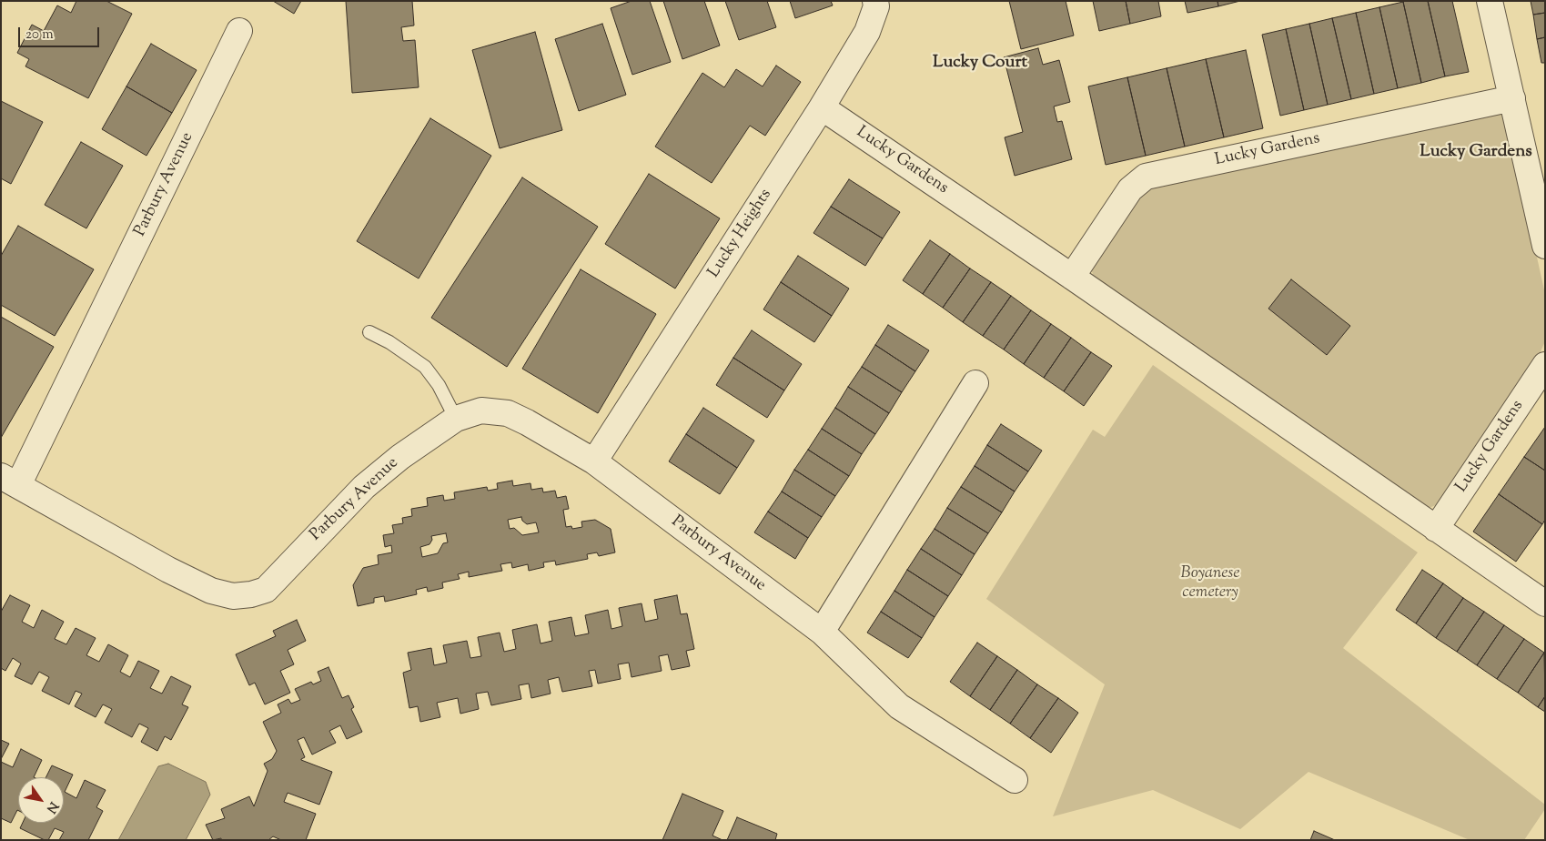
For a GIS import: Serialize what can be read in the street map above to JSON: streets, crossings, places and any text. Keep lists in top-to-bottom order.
{
  "streets": {
    "street": ["Lucky Gardens", "Parbury Avenue", "Lucky Heights"]
  },
  "crossings": [
    ["Lucky Gardens", "Lucky Heights"],
    ["Parbury Avenue", "Lucky Heights"]
  ],
  "districts": ["Lucky Court", "Lucky Gardens"],
  "parks": ["Boyanese cemetery"],
  "scale_bar": "20 m",
  "north": "bottom right"
}
